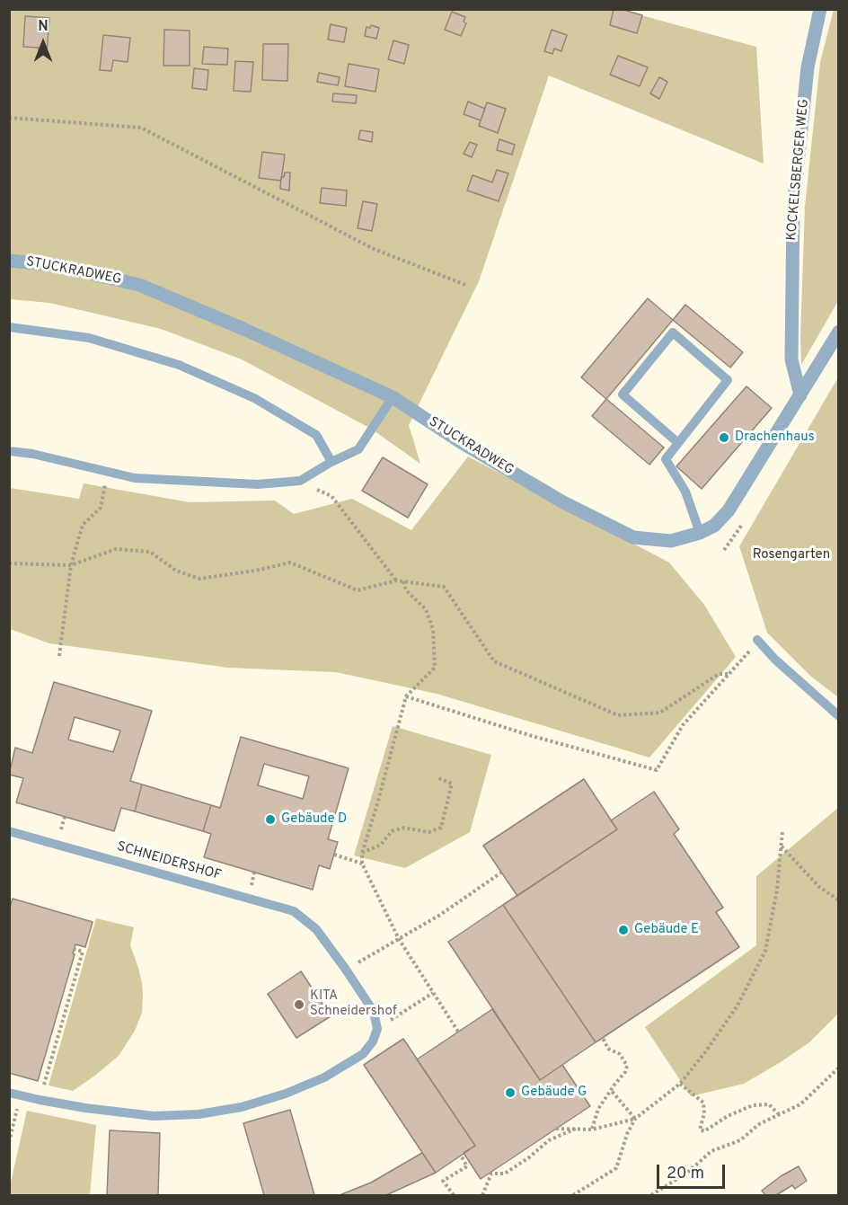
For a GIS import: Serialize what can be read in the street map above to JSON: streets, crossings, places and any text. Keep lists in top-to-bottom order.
{
  "streets": {
    "street": ["KOCKELSBERGER WEG", "STUCKRADWEG"],
    "lane": ["SCHNEIDERSHOF"]
  },
  "crossings": [
    ["KOCKELSBERGER WEG", "STUCKRADWEG"]
  ],
  "parks": ["Rosengarten"],
  "places": [
    "Drachenhaus",
    "Gebäude D",
    "Gebäude E",
    "KITA Schneidershof",
    "Gebäude G"
  ],
  "scale_bar": "20 m",
  "north": "top"
}
